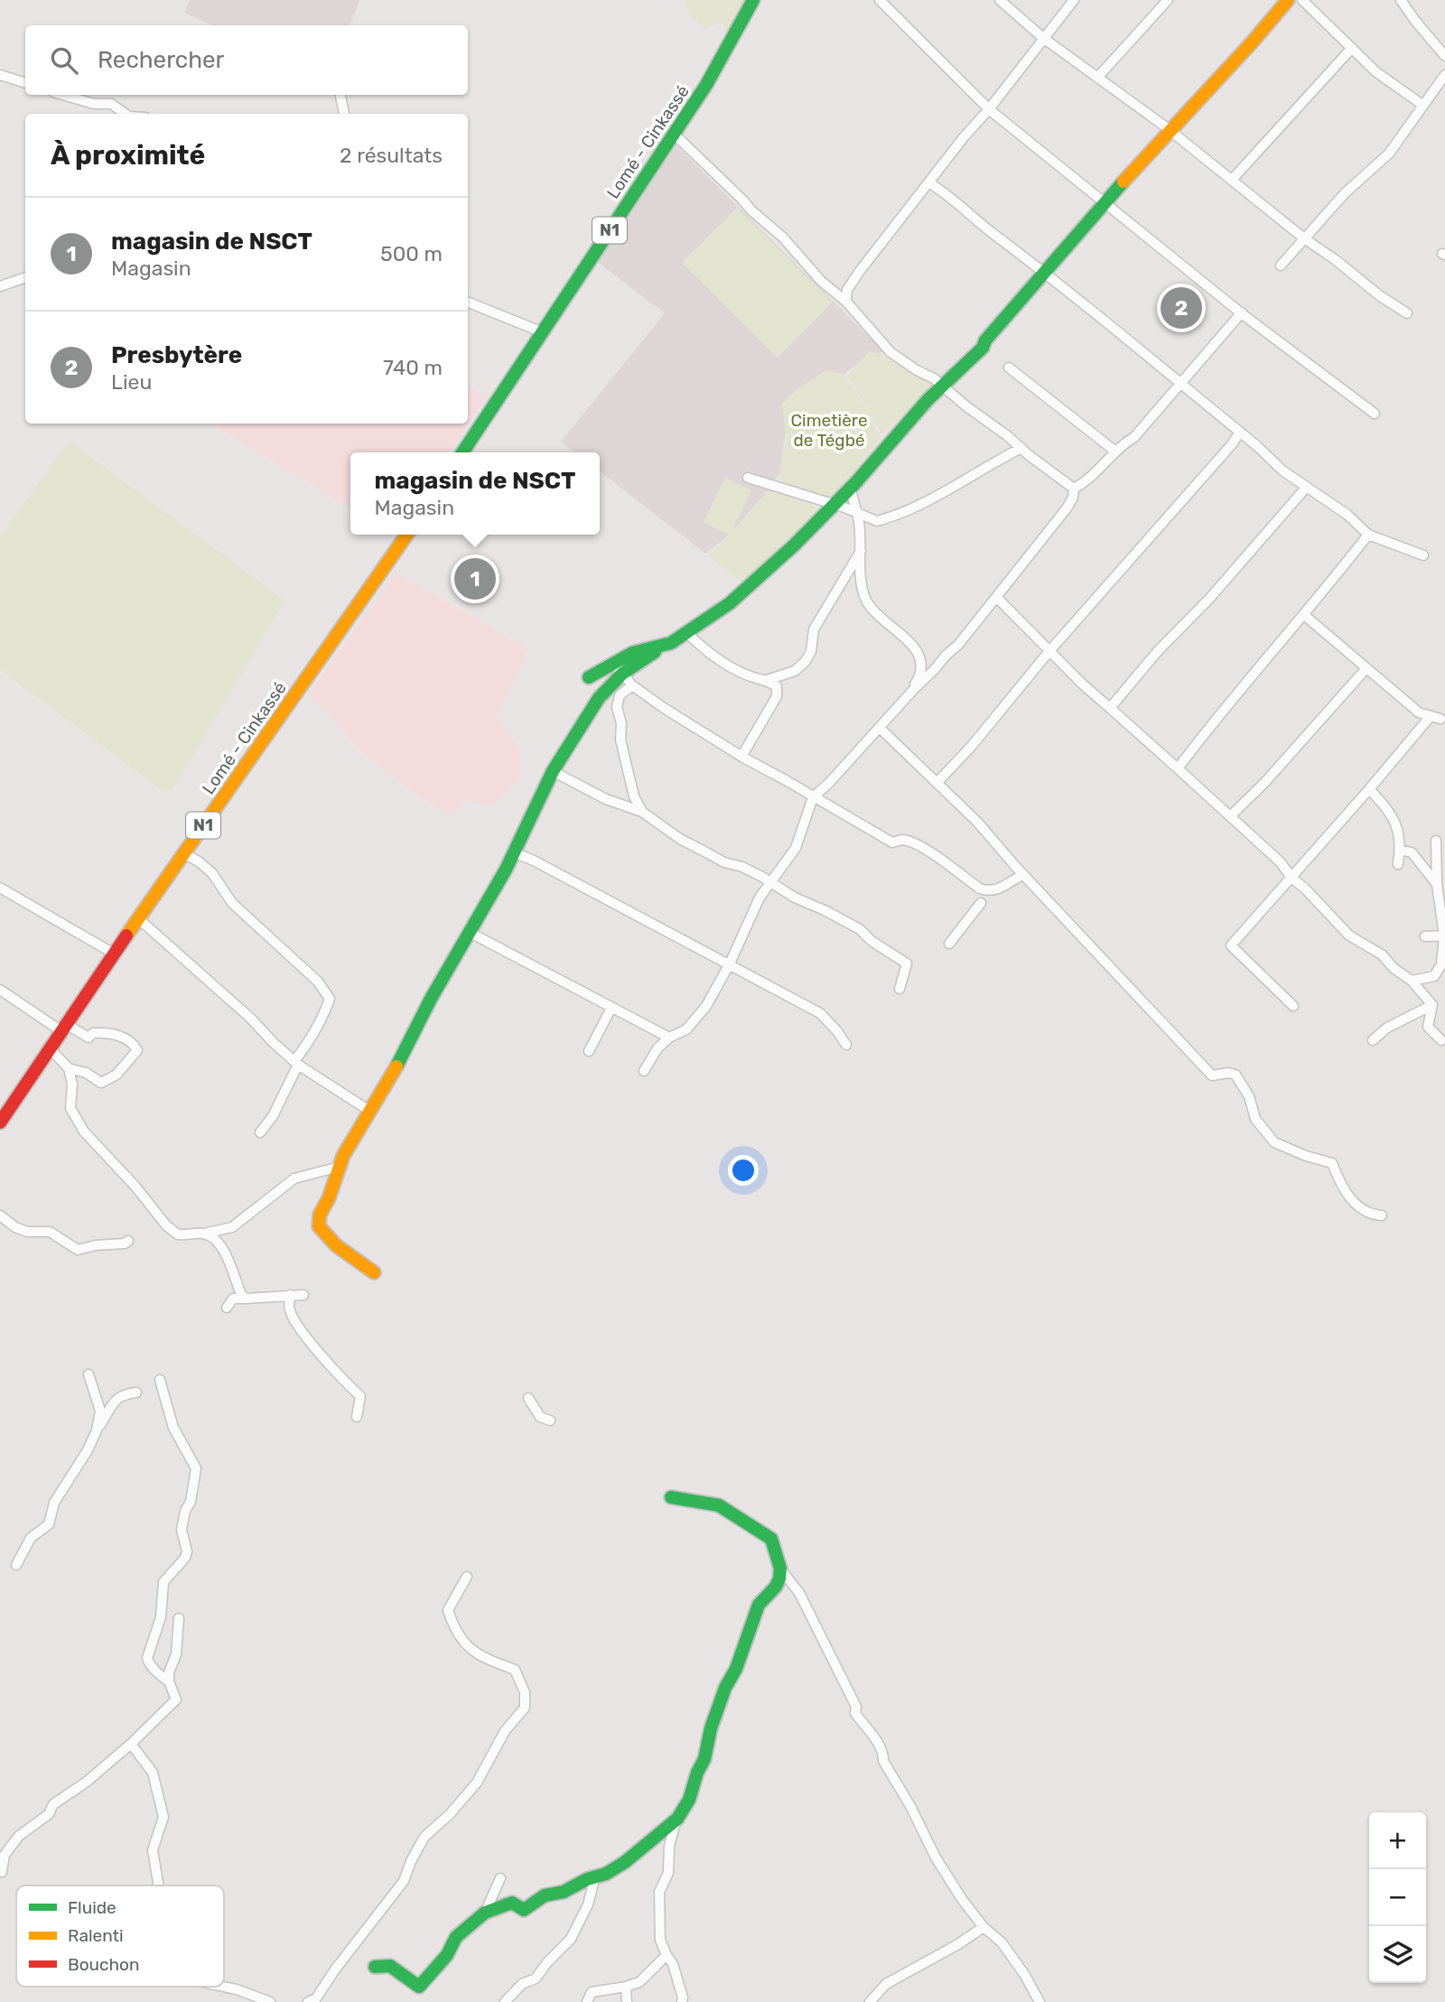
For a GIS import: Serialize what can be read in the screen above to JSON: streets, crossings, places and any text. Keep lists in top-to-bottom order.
{
  "streets": {
    "main road": ["Lomé - Cinkassé", "N1"]
  },
  "parks": ["Cimetière de Tégbé"],
  "legend": ["Fluide", "Ralenti", "Bouchon"],
  "page": {
    "search": "Rechercher",
    "heading": ["À proximité", "2 résultats"],
    "list": [
      {
        "mark": "1",
        "name": "magasin de NSCT",
        "note": "Magasin",
        "value": "500 m"
      },
      {
        "mark": "2",
        "name": "Presbytère",
        "note": "Lieu",
        "value": "740 m"
      }
    ],
    "pins": ["2", "1"],
    "popup": ["magasin de NSCT", "Magasin"],
    "map_buttons": ["+", "−"]
  }
}
